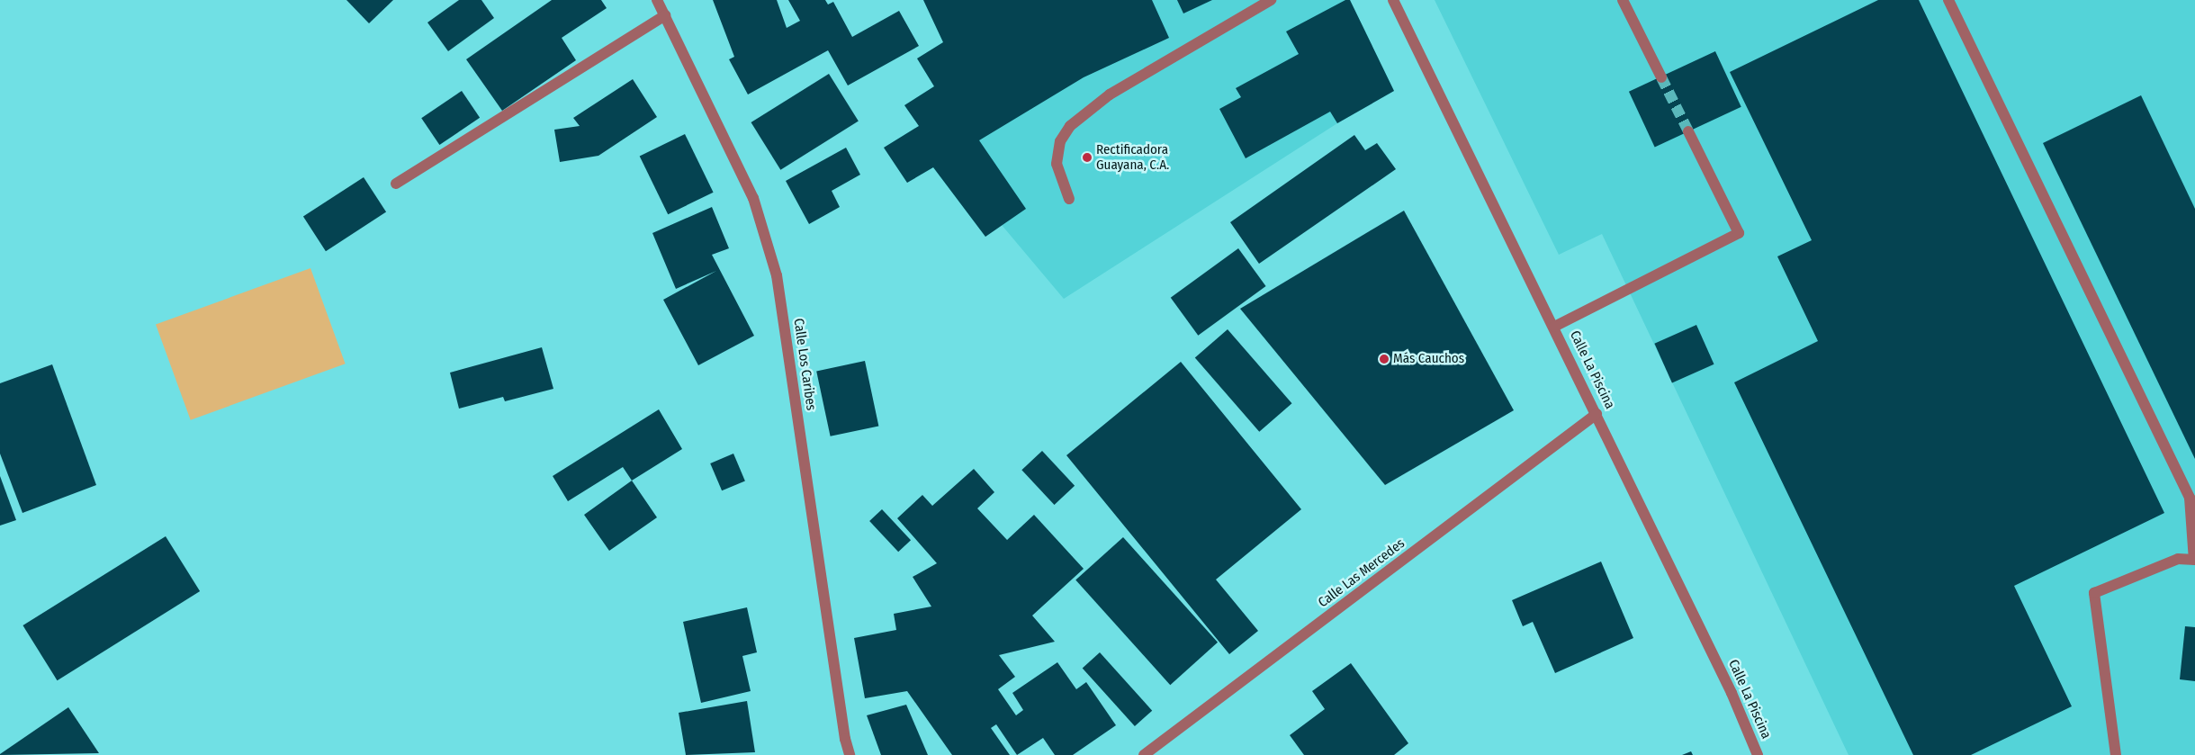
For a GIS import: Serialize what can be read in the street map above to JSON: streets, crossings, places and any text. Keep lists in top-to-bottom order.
{
  "streets": {
    "street": ["Calle Los Caribes", "Calle La Piscina", "Calle Las Mercedes"]
  },
  "crossings": [
    ["Calle La Piscina", "Calle Las Mercedes"]
  ],
  "places": ["Rectificadora Guayana, C.A.", "Más Cauchos"]
}
